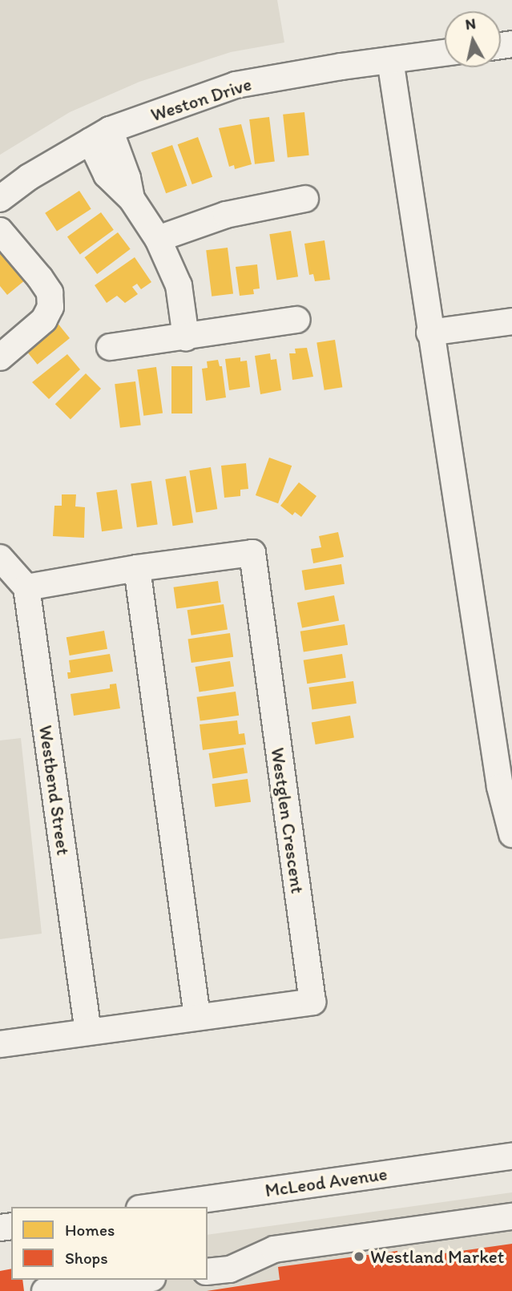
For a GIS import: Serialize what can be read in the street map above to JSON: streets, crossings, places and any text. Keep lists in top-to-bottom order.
{
  "streets": {
    "street": [
      "Weston Drive",
      "Westbend Street",
      "Westglen Crescent",
      "McLeod Avenue"
    ]
  },
  "crossings": [
    ["Westbend Street", "Westglen Crescent"]
  ],
  "places": ["Westland Market"],
  "legend": ["Homes", "Shops"],
  "north": "top"
}
